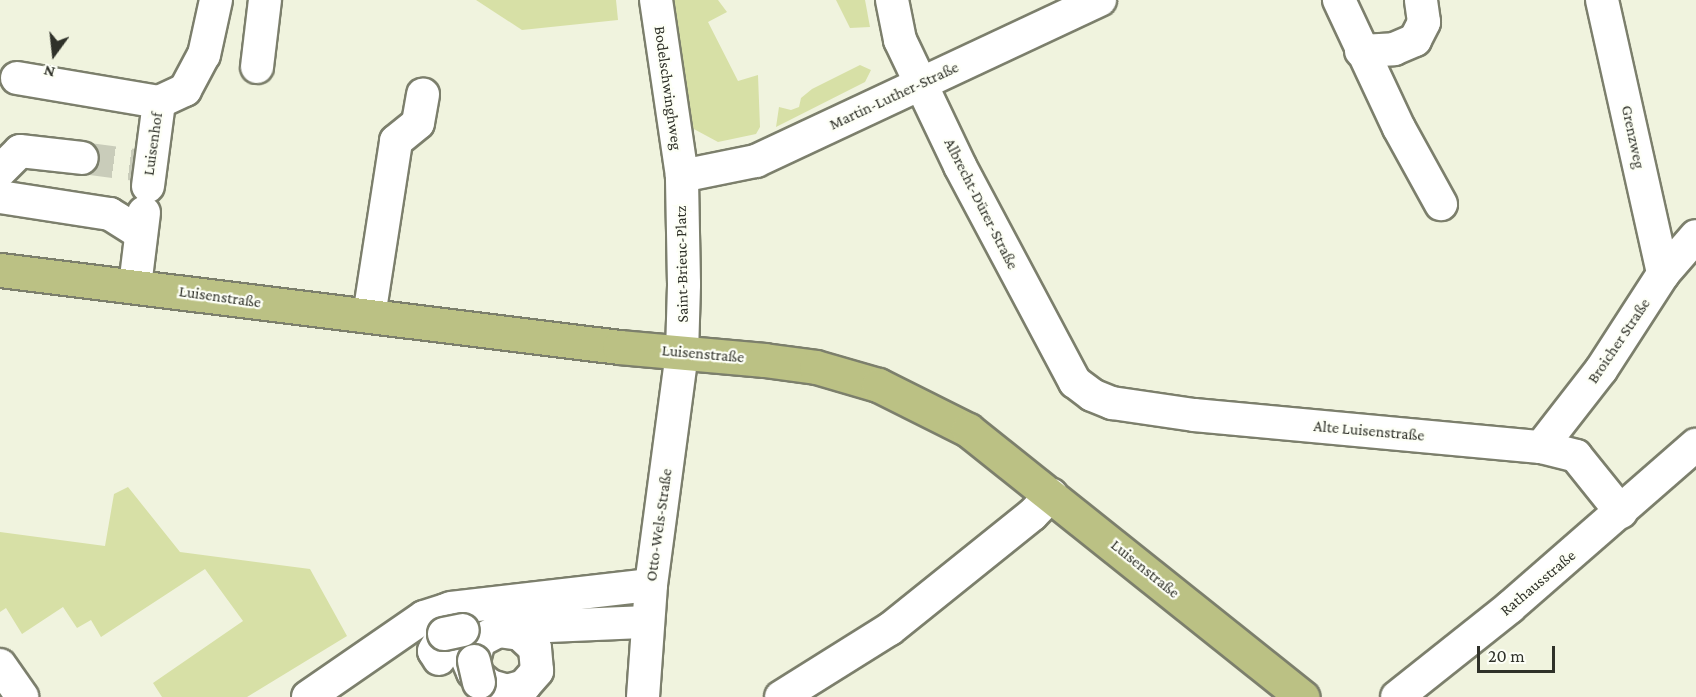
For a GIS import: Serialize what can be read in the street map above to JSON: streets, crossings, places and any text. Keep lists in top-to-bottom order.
{
  "streets": {
    "main road": ["Luisenstraße"],
    "street": [
      "Bodelschwinghweg",
      "Martin-Luther-Straße",
      "Grenzweg",
      "Luisenhof",
      "Albrecht-Dürer-Straße",
      "Saint-Brieuc-Platz",
      "Broicher Straße",
      "Alte Luisenstraße",
      "Otto-Wels-Straße",
      "Rathausstraße"
    ]
  },
  "crossings": [
    ["Bodelschwinghweg", "Martin-Luther-Straße"],
    ["Bodelschwinghweg", "Saint-Brieuc-Platz"],
    ["Martin-Luther-Straße", "Albrecht-Dürer-Straße"],
    ["Martin-Luther-Straße", "Saint-Brieuc-Platz"],
    ["Grenzweg", "Broicher Straße"],
    ["Luisenhof", "Luisenstraße"],
    ["Albrecht-Dürer-Straße", "Alte Luisenstraße"],
    ["Saint-Brieuc-Platz", "Luisenstraße"],
    ["Saint-Brieuc-Platz", "Otto-Wels-Straße"],
    ["Luisenstraße", "Otto-Wels-Straße"],
    ["Broicher Straße", "Alte Luisenstraße"],
    ["Alte Luisenstraße", "Rathausstraße"]
  ],
  "scale_bar": "20 m",
  "north": "bottom"
}
